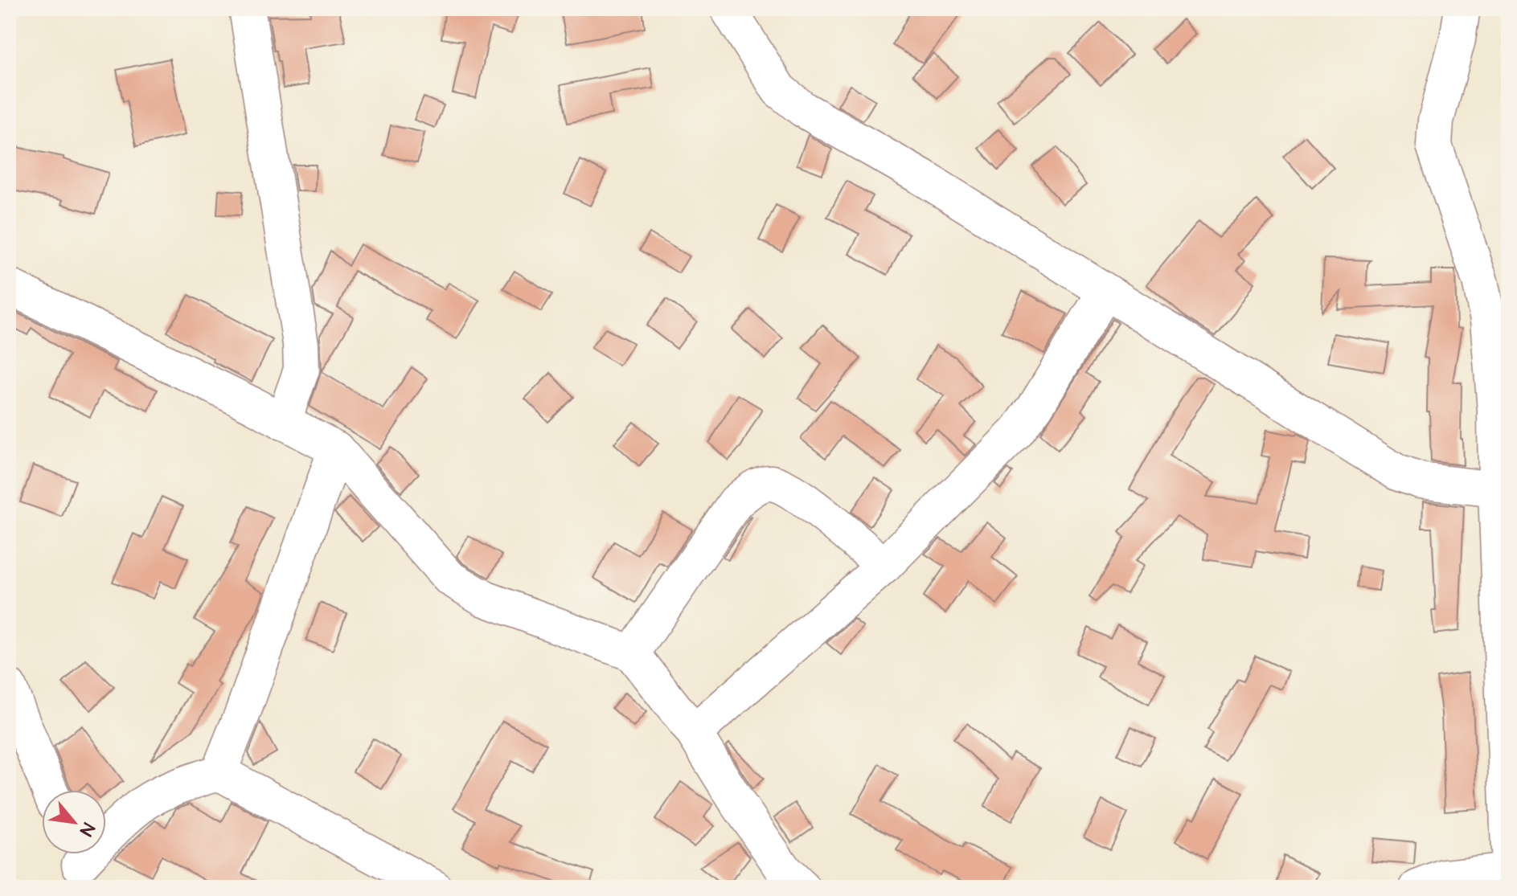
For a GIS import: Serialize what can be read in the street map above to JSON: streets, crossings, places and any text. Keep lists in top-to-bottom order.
{
  "north": "bottom right"
}
